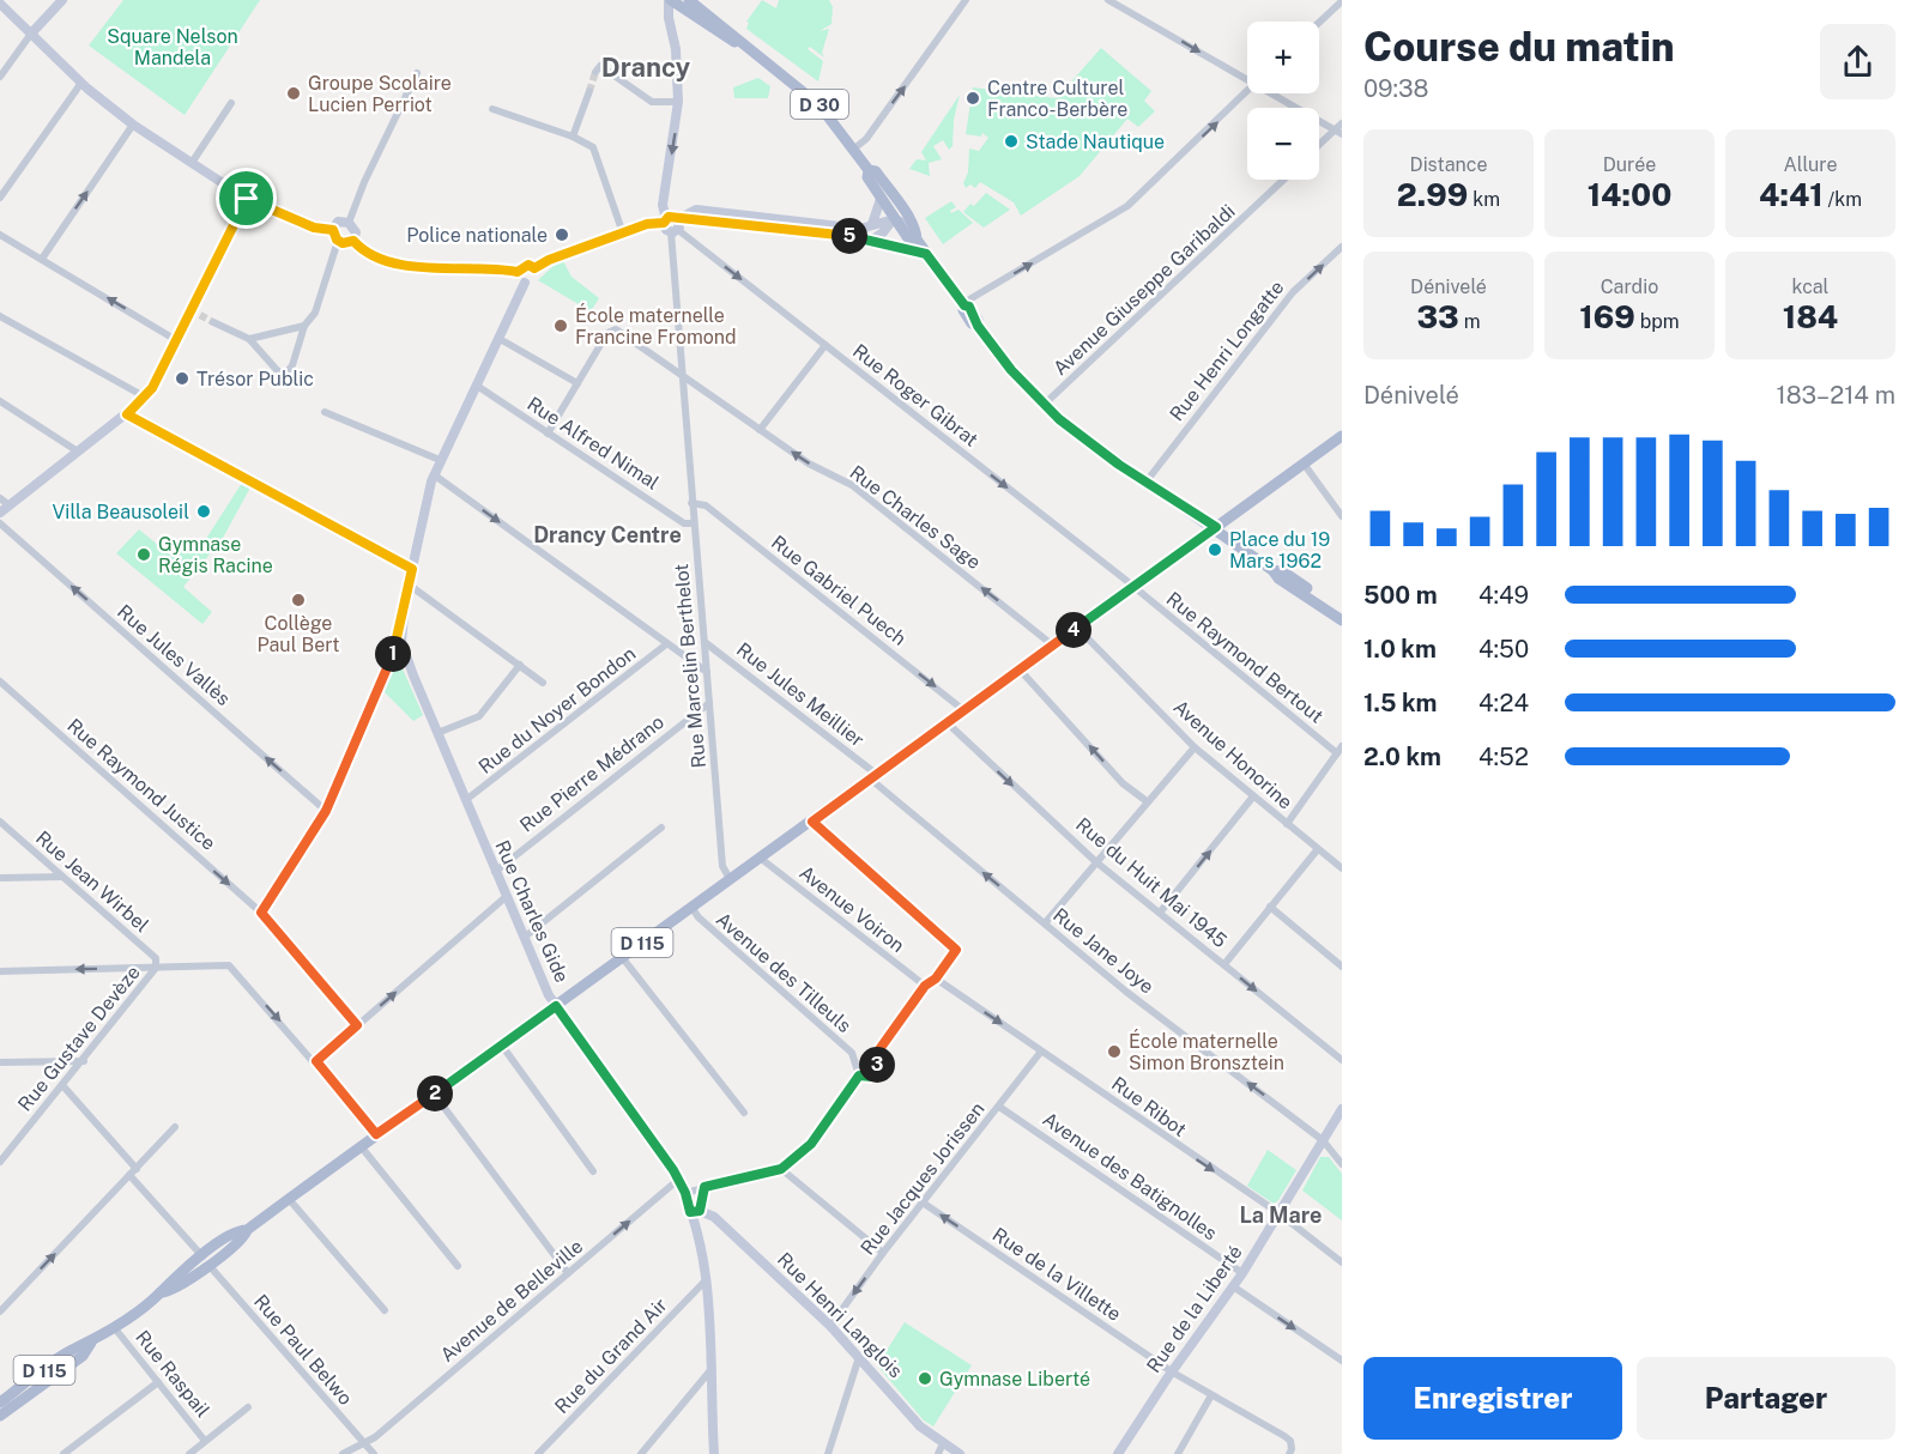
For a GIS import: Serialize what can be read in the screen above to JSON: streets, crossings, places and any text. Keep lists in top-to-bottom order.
{
  "streets": {
    "main road": [
      "D 30",
      "Rue Charles Gide",
      "D 115",
      "Rue de la Liberté",
      "Rue Henri Langlois"
    ],
    "street": [
      "Avenue Giuseppe Garibaldi",
      "Rue Henri Longatte",
      "Rue Roger Gibrat",
      "Rue Alfred Nimal",
      "Rue Charles Sage",
      "Rue Gabriel Puech",
      "Rue Jules Vallès",
      "Rue Raymond Bertout",
      "Rue Marcelin Berthelot",
      "Rue Jules Meillier",
      "Rue du Noyer Bondon",
      "Avenue Honorine",
      "Rue Pierre Médrano",
      "Rue Raymond Justice",
      "Rue Jean Wirbel",
      "Rue du Huit Mai 1945",
      "Avenue Voiron",
      "Rue Jane Joye",
      "Avenue des Tilleuls",
      "Rue Gustave Devèze",
      "Rue Ribot",
      "Avenue des Batignolles",
      "Rue Jacques Jorissen",
      "Rue de la Villette",
      "Avenue de Belleville",
      "Rue Paul Belwo",
      "Rue du Grand Air",
      "Rue Raspail"
    ]
  },
  "crossings": [
    ["D 30", "Avenue Giuseppe Garibaldi"],
    ["D 30", "Rue Henri Longatte"],
    ["D 30", "D 115"],
    ["Rue Roger Gibrat", "Rue Raymond Bertout"],
    ["Rue Roger Gibrat", "Rue Marcelin Berthelot"],
    ["Rue Roger Gibrat", "D 115"],
    ["Rue Alfred Nimal", "Rue Marcelin Berthelot"],
    ["Rue Charles Sage", "Rue Marcelin Berthelot"],
    ["Rue Charles Sage", "D 115"],
    ["Rue Gabriel Puech", "Rue Marcelin Berthelot"],
    ["Rue Gabriel Puech", "D 115"],
    ["Rue Raymond Bertout", "D 115"],
    ["Rue Marcelin Berthelot", "Rue Jules Meillier"],
    ["Rue Marcelin Berthelot", "Rue Pierre Médrano"],
    ["Rue Marcelin Berthelot", "D 115"],
    ["Rue Jules Meillier", "D 115"],
    ["Rue Jules Meillier", "Rue Jane Joye"],
    ["Rue du Noyer Bondon", "Rue Charles Gide"],
    ["Avenue Honorine", "D 115"],
    ["Rue Pierre Médrano", "Rue Charles Gide"],
    ["Rue Jean Wirbel", "Rue Gustave Devèze"],
    ["Rue du Huit Mai 1945", "D 115"],
    ["Avenue Voiron", "D 115"],
    ["Rue Charles Gide", "D 115"],
    ["Rue Charles Gide", "Avenue de Belleville"],
    ["Rue Charles Gide", "Rue Henri Langlois"],
    ["Rue Charles Gide", "Rue du Grand Air"],
    ["D 115", "Rue Jane Joye"],
    ["D 115", "Avenue des Tilleuls"],
    ["D 115", "Rue Paul Belwo"],
    ["D 115", "Rue Raspail"],
    ["Rue Jane Joye", "Rue de la Liberté"],
    ["Rue Ribot", "Rue Jacques Jorissen"],
    ["Rue Ribot", "Rue de la Liberté"],
    ["Avenue des Batignolles", "Rue Jacques Jorissen"],
    ["Avenue des Batignolles", "Rue de la Liberté"],
    ["Rue Jacques Jorissen", "Rue de la Villette"],
    ["Rue Jacques Jorissen", "Rue Henri Langlois"],
    ["Rue de la Villette", "Rue de la Liberté"],
    ["Avenue de Belleville", "Rue Paul Belwo"]
  ],
  "one_way": [
    "Rue Henri Longatte",
    "Rue Roger Gibrat",
    "Rue Charles Sage",
    "Rue Gabriel Puech",
    "Rue Jules Vallès",
    "Rue Raymond Justice",
    "Rue du Huit Mai 1945",
    "Rue Jane Joye",
    "Rue Ribot",
    "Rue de la Villette"
  ],
  "districts": ["Drancy", "Drancy Centre", "La Mare"],
  "parks": ["Square Nelson Mandela"],
  "places": [
    "Groupe Scolaire Lucien Perriot",
    "Centre Culturel Franco-Berbère",
    "Stade Nautique",
    "Police nationale",
    "École maternelle Francine Fromond",
    "Trésor Public",
    "Villa Beausoleil",
    "Place du 19 Mars 1962",
    "Gymnase Régis Racine",
    "Collège Paul Bert",
    "École maternelle Simon Bronsztein",
    "Gymnase Liberté"
  ],
  "page": {
    "heading": ["Course du matin", "09:38"],
    "map_buttons": ["+", "−"],
    "stats": [
      ["Distance", "2.99 km"],
      ["Durée", "14:00"],
      ["Allure", "4:41 /km"],
      ["Dénivelé", "33 m"],
      ["Cardio", "169 bpm"],
      ["kcal", "184"]
    ],
    "pins": [
      "5",
      "4",
      "1",
      "3",
      "2"
    ],
    "chart": ["Dénivelé", "183–214 m"],
    "list": [
      {
        "name": "500 m",
        "note": "4:49"
      },
      {
        "name": "1.0 km",
        "note": "4:50"
      },
      {
        "name": "1.5 km",
        "note": "4:24"
      },
      {
        "name": "2.0 km",
        "note": "4:52"
      }
    ],
    "buttons": ["Enregistrer", "Partager"]
  }
}
